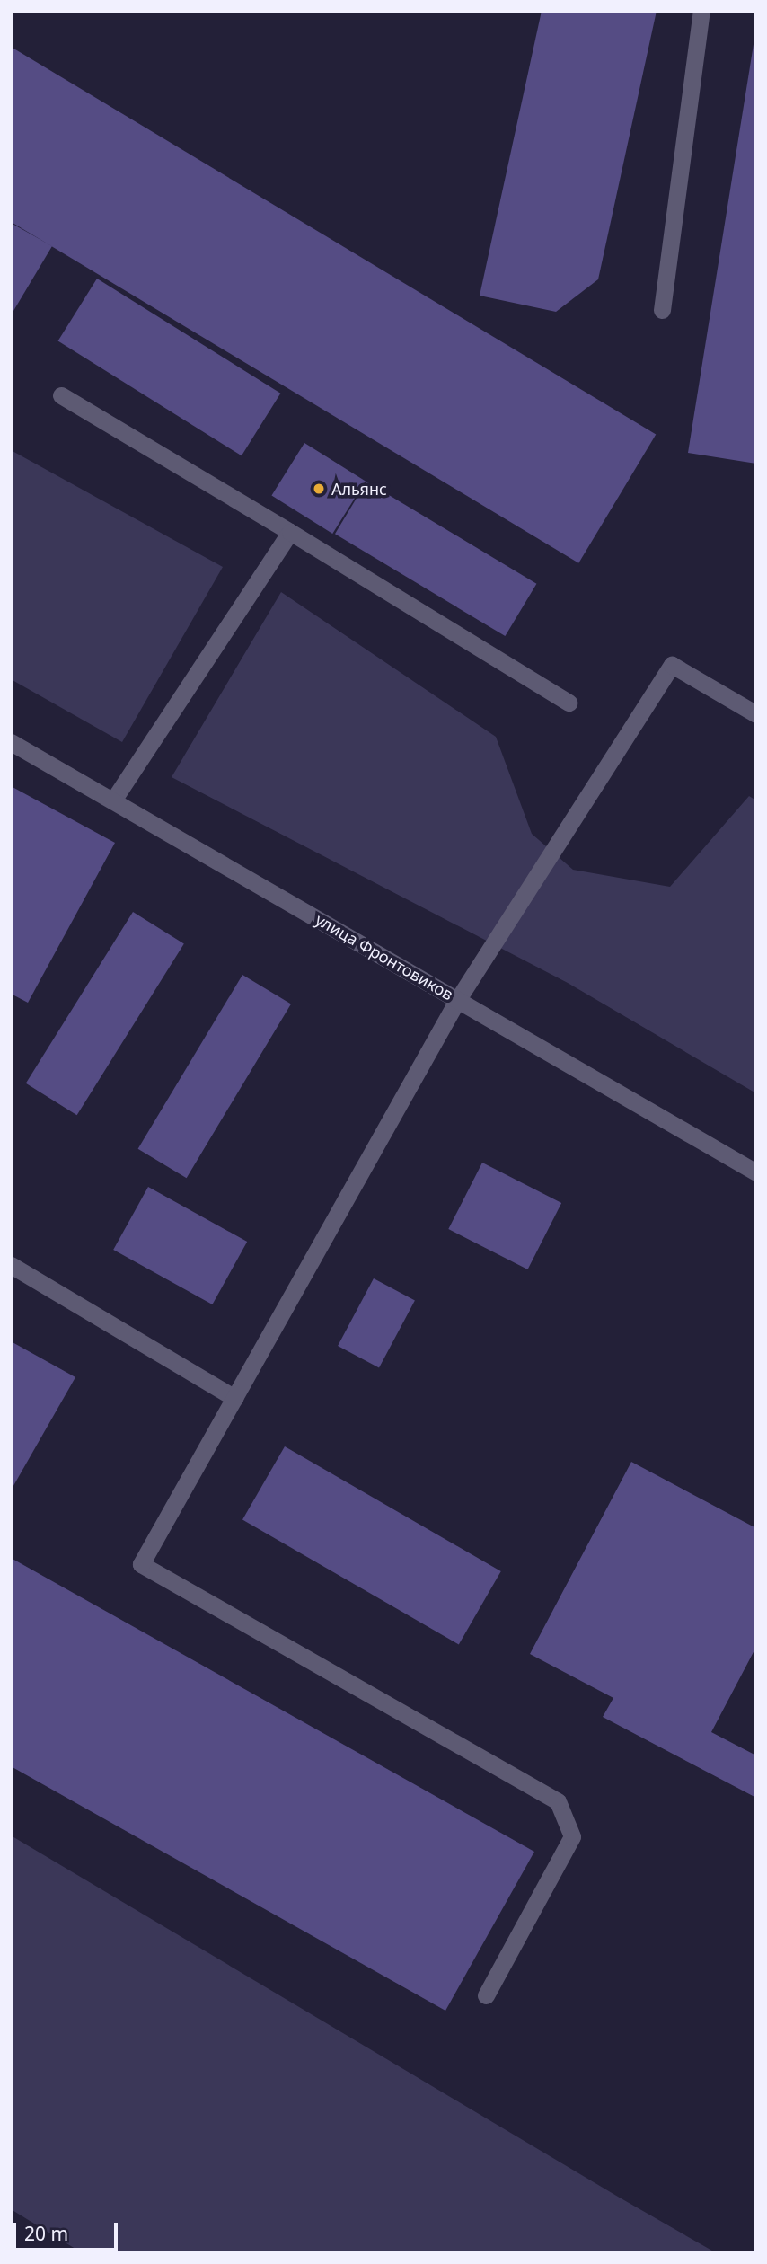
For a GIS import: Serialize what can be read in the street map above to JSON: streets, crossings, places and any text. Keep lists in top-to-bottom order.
{
  "streets": {
    "street": ["улица Фронтовиков"]
  },
  "places": ["Альянс"],
  "scale_bar": "20 m"
}
